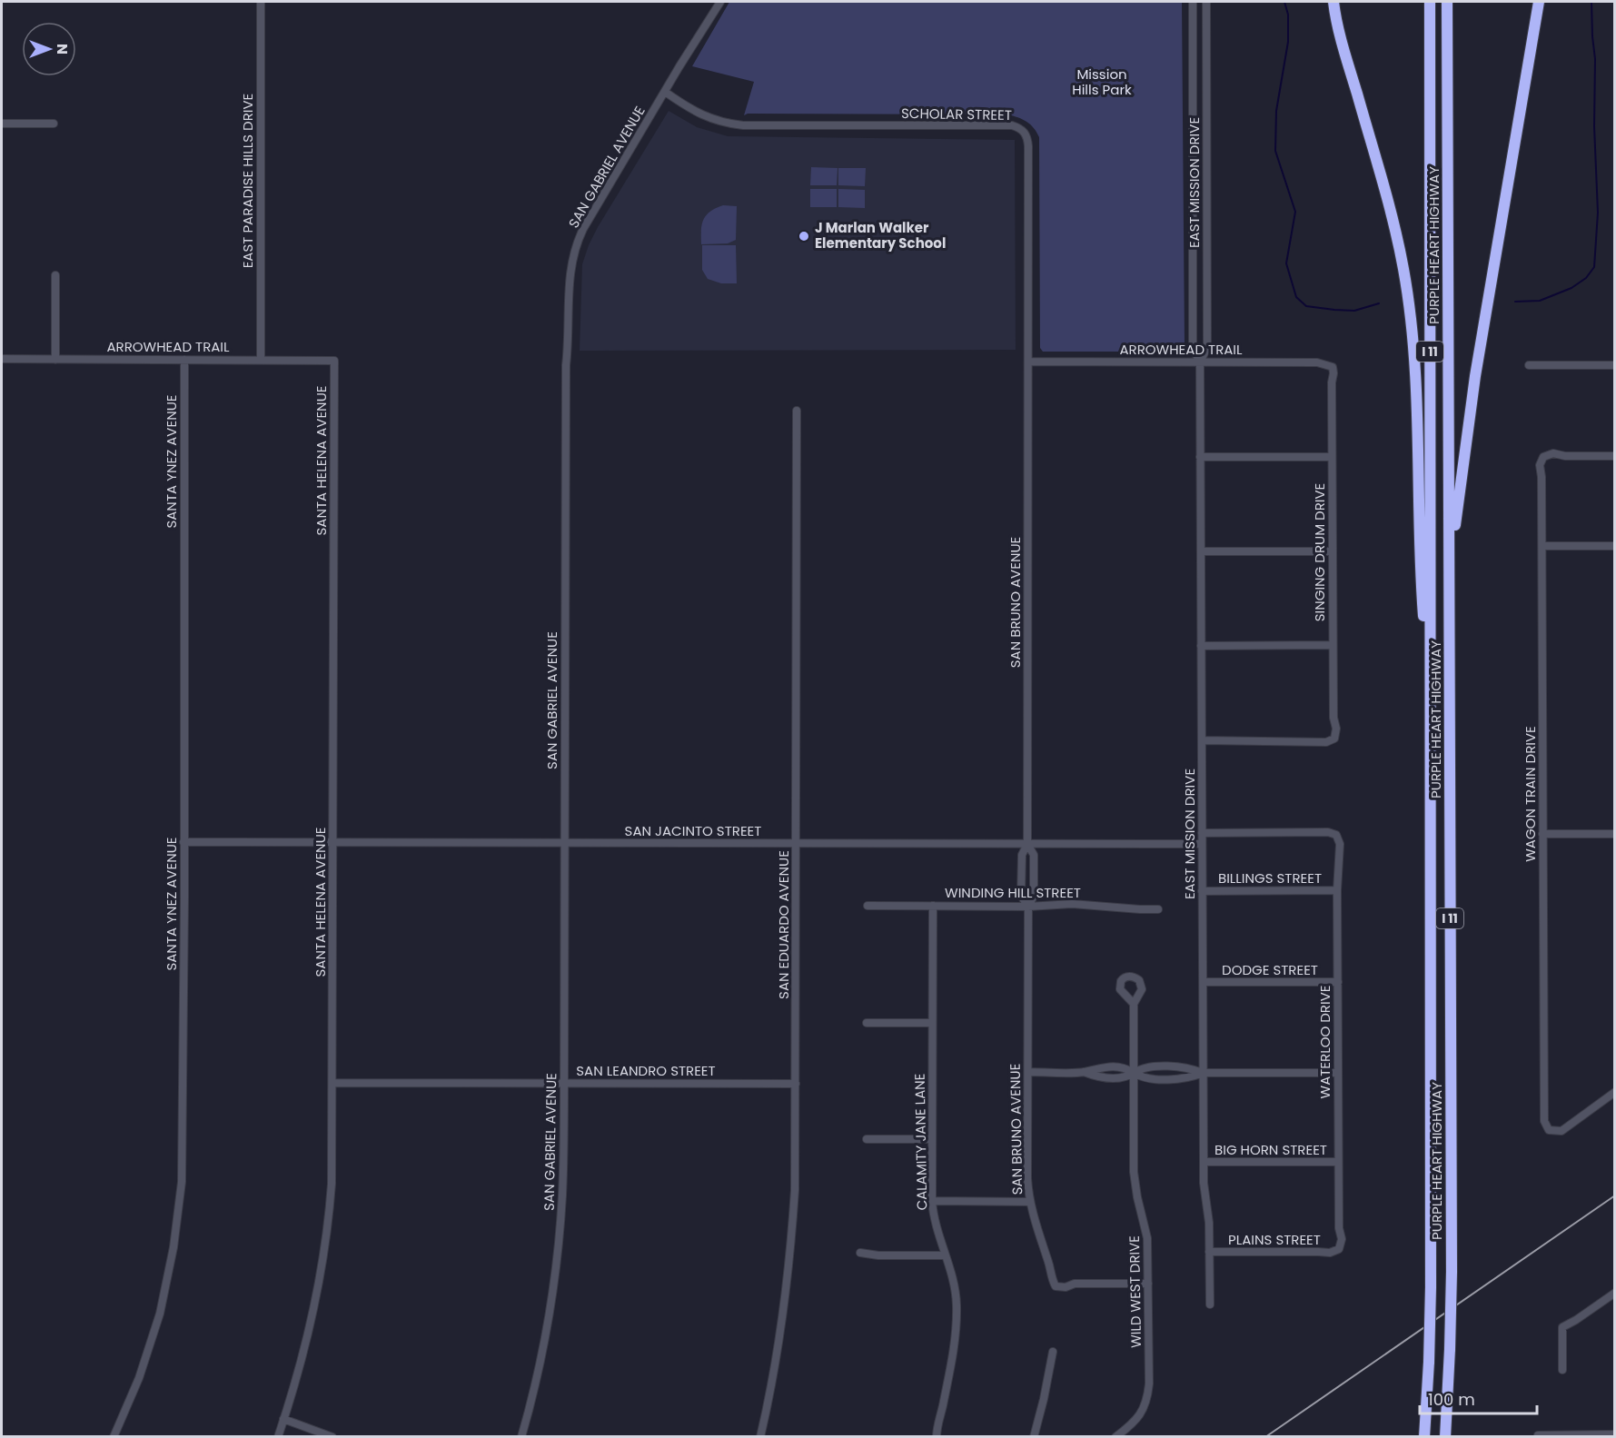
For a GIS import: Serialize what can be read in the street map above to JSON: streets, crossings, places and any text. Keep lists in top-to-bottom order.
{
  "streets": {
    "highway": ["PURPLE HEART HIGHWAY", "I 11"],
    "street": [
      "SCHOLAR STREET",
      "SAN GABRIEL AVENUE",
      "EAST PARADISE HILLS DRIVE",
      "EAST MISSION DRIVE",
      "ARROWHEAD TRAIL",
      "SANTA HELENA AVENUE",
      "SANTA YNEZ AVENUE",
      "SINGING DRUM DRIVE",
      "SAN BRUNO AVENUE",
      "WAGON TRAIN DRIVE",
      "SAN JACINTO STREET",
      "BILLINGS STREET",
      "WINDING HILL STREET",
      "SAN EDUARDO AVENUE",
      "DODGE STREET",
      "WATERLOO DRIVE",
      "SAN LEANDRO STREET",
      "CALAMITY JANE LANE",
      "BIG HORN STREET",
      "PLAINS STREET",
      "WILD WEST DRIVE"
    ]
  },
  "crossings": [
    ["SCHOLAR STREET", "SAN GABRIEL AVENUE"],
    ["SCHOLAR STREET", "ARROWHEAD TRAIL"],
    ["SCHOLAR STREET", "SAN BRUNO AVENUE"],
    ["SAN GABRIEL AVENUE", "SAN JACINTO STREET"],
    ["SAN GABRIEL AVENUE", "SAN LEANDRO STREET"],
    ["EAST PARADISE HILLS DRIVE", "ARROWHEAD TRAIL"],
    ["EAST MISSION DRIVE", "ARROWHEAD TRAIL"],
    ["EAST MISSION DRIVE", "SINGING DRUM DRIVE"],
    ["EAST MISSION DRIVE", "SAN JACINTO STREET"],
    ["EAST MISSION DRIVE", "BILLINGS STREET"],
    ["EAST MISSION DRIVE", "DODGE STREET"],
    ["EAST MISSION DRIVE", "WATERLOO DRIVE"],
    ["EAST MISSION DRIVE", "BIG HORN STREET"],
    ["EAST MISSION DRIVE", "PLAINS STREET"],
    ["ARROWHEAD TRAIL", "SANTA HELENA AVENUE"],
    ["ARROWHEAD TRAIL", "SANTA YNEZ AVENUE"],
    ["ARROWHEAD TRAIL", "SINGING DRUM DRIVE"],
    ["ARROWHEAD TRAIL", "SAN BRUNO AVENUE"],
    ["SANTA HELENA AVENUE", "SAN JACINTO STREET"],
    ["SANTA HELENA AVENUE", "SAN LEANDRO STREET"],
    ["SANTA YNEZ AVENUE", "SAN JACINTO STREET"],
    ["SAN BRUNO AVENUE", "SAN JACINTO STREET"],
    ["SAN BRUNO AVENUE", "WINDING HILL STREET"],
    ["SAN BRUNO AVENUE", "WILD WEST DRIVE"],
    ["SAN JACINTO STREET", "SAN EDUARDO AVENUE"],
    ["BILLINGS STREET", "WATERLOO DRIVE"],
    ["WINDING HILL STREET", "CALAMITY JANE LANE"],
    ["SAN EDUARDO AVENUE", "SAN LEANDRO STREET"],
    ["DODGE STREET", "WATERLOO DRIVE"],
    ["WATERLOO DRIVE", "BIG HORN STREET"],
    ["WATERLOO DRIVE", "PLAINS STREET"]
  ],
  "parks": ["Mission Hills Park"],
  "places": ["J Marlan Walker Elementary School"],
  "scale_bar": "100 m",
  "north": "right"
}
